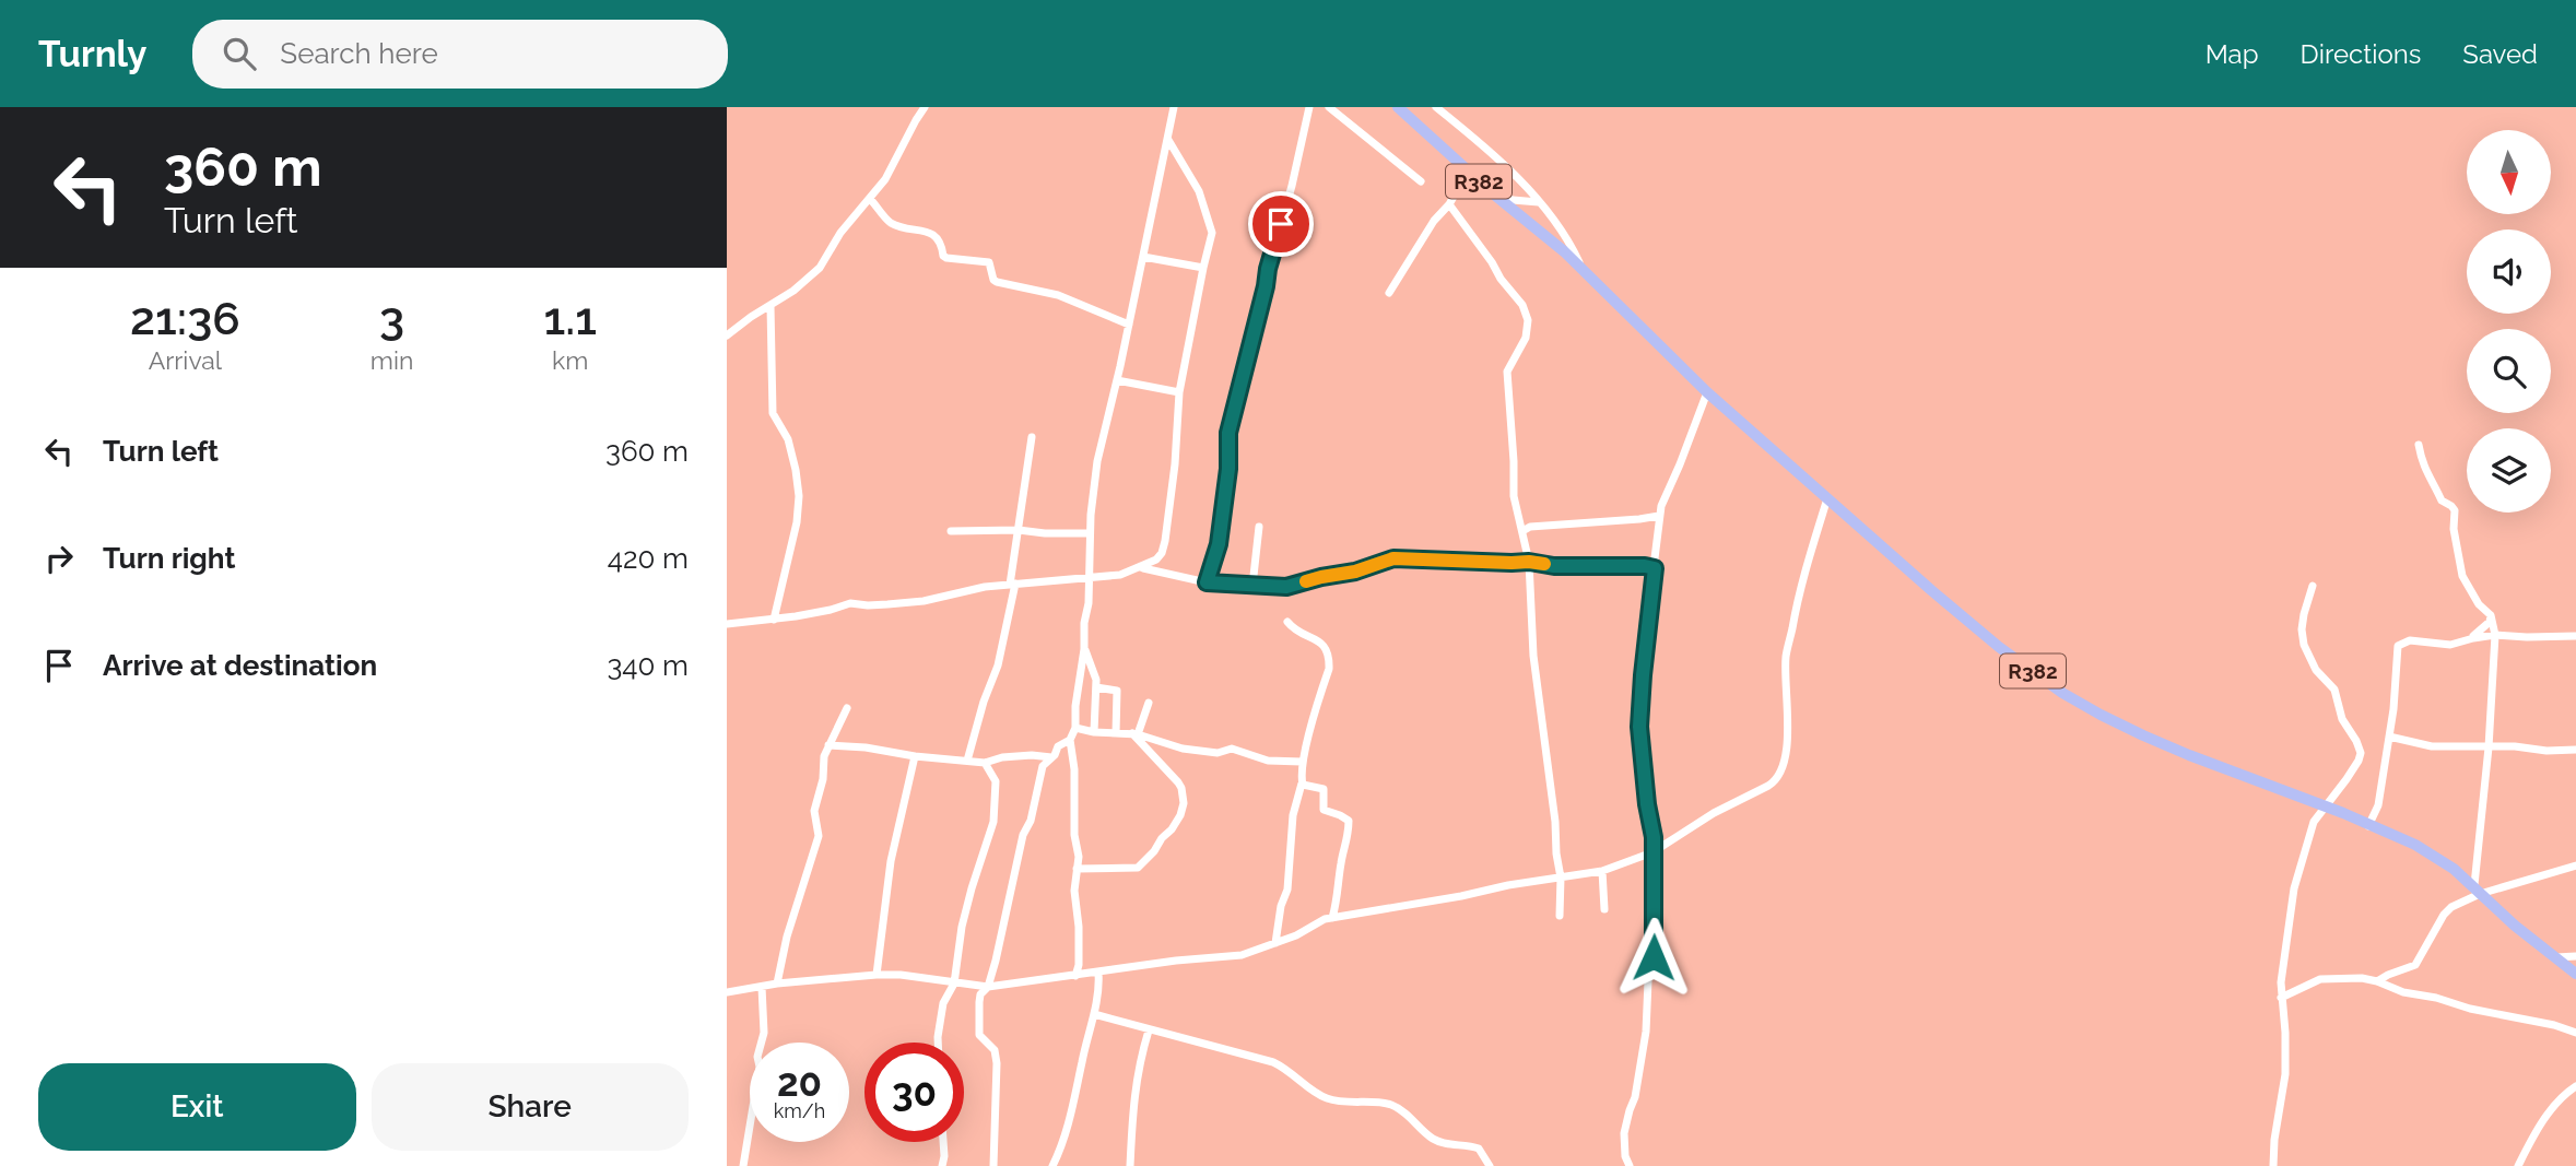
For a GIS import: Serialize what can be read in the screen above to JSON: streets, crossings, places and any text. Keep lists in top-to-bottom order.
{
  "streets": {
    "main road": ["R382"]
  },
  "north": "bottom",
  "page": {
    "header": "Turnly",
    "search": "Search here",
    "nav": ["Map", "Directions", "Saved"],
    "turn": ["360 m", "Turn left"],
    "eta": [
      "21:36",
      "Arrival",
      "3",
      "min",
      "1.1",
      "km"
    ],
    "list": [
      {
        "name": "Turn left",
        "value": "360 m"
      },
      {
        "name": "Turn right",
        "value": "420 m"
      },
      {
        "name": "Arrive at destination",
        "value": "340 m"
      }
    ],
    "speed": "20 km/h",
    "limit": "30",
    "buttons": ["Exit", "Share"]
  }
}
